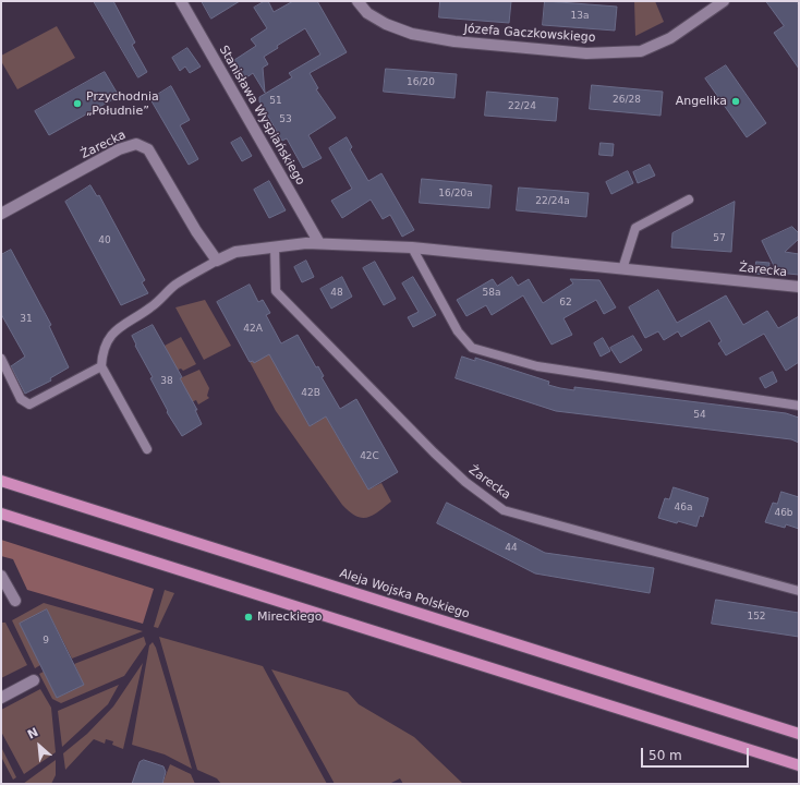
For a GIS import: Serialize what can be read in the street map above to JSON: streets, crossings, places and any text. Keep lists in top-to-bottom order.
{
  "streets": {
    "main road": ["Aleja Wojska Polskiego"],
    "street": ["Józefa Gaczkowskiego", "Stanisława Wyspiańskiego", "Żarecka"]
  },
  "crossings": [
    ["Stanisława Wyspiańskiego", "Żarecka"]
  ],
  "places": ["Angelika", "Przychodnia „Południe”", "Mireckiego"],
  "house_numbers": [
    "13a",
    "16/20",
    "26/28",
    "51",
    "22/24",
    "53",
    "16/20a",
    "22/24a",
    "57",
    "40",
    "48",
    "58a",
    "62",
    "31",
    "42A",
    "38",
    "42B",
    "54",
    "42C",
    "46a",
    "46b",
    "44",
    "152",
    "9"
  ],
  "scale_bar": "50 m",
  "north": "top left"
}
